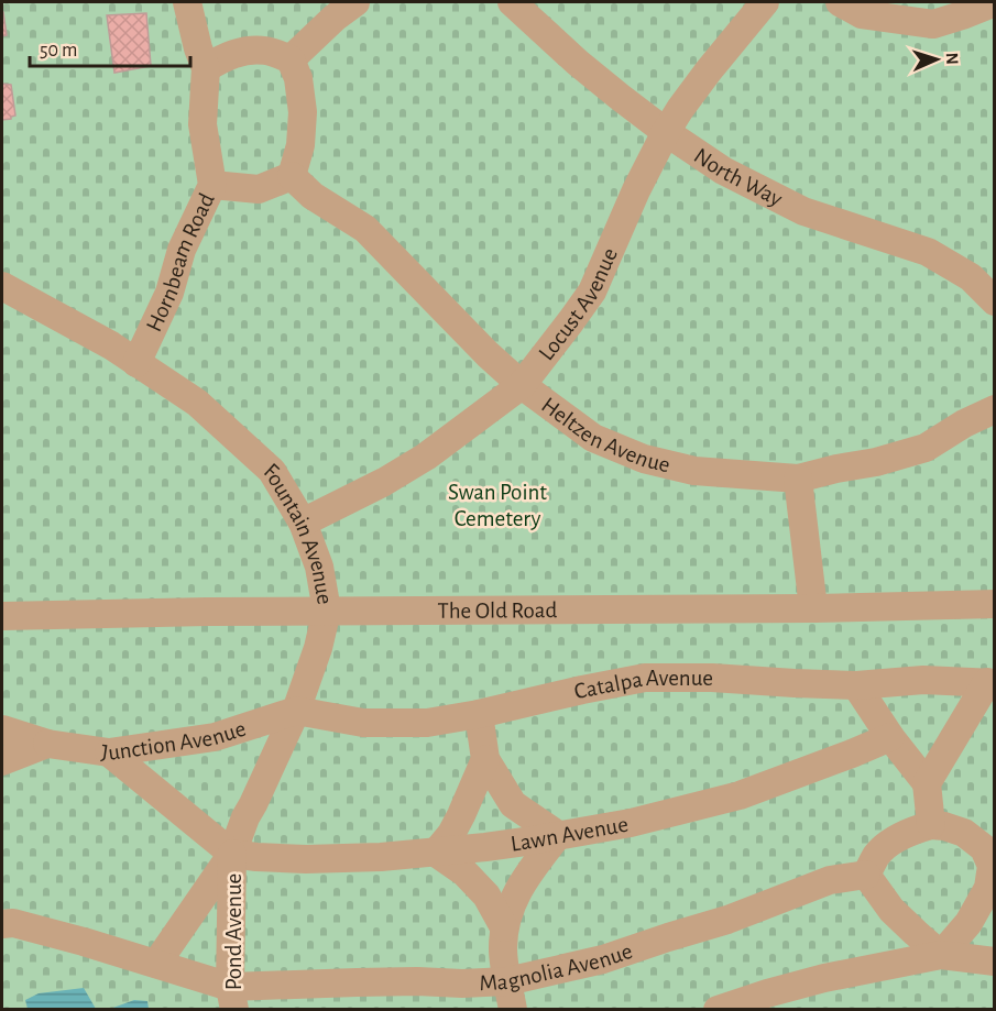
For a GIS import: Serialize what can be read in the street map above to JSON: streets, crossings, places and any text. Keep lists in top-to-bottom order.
{
  "streets": {
    "lane": [
      "North Way",
      "Hornbeam Road",
      "Locust Avenue",
      "Heltzen Avenue",
      "Fountain Avenue",
      "The Old Road",
      "Catalpa Avenue",
      "Junction Avenue",
      "Lawn Avenue",
      "Pond Avenue",
      "Magnolia Avenue"
    ]
  },
  "crossings": [
    ["North Way", "Locust Avenue"],
    ["Hornbeam Road", "Heltzen Avenue"],
    ["Hornbeam Road", "Fountain Avenue"],
    ["Locust Avenue", "Heltzen Avenue"],
    ["Locust Avenue", "Fountain Avenue"],
    ["Fountain Avenue", "The Old Road"],
    ["Fountain Avenue", "Catalpa Avenue"],
    ["Fountain Avenue", "Junction Avenue"],
    ["Fountain Avenue", "Lawn Avenue"],
    ["Fountain Avenue", "Pond Avenue"],
    ["Fountain Avenue", "Magnolia Avenue"],
    ["Catalpa Avenue", "Junction Avenue"],
    ["Lawn Avenue", "Pond Avenue"],
    ["Pond Avenue", "Magnolia Avenue"]
  ],
  "parks": ["Swan Point Cemetery"],
  "scale_bar": "50 m",
  "north": "right"
}
